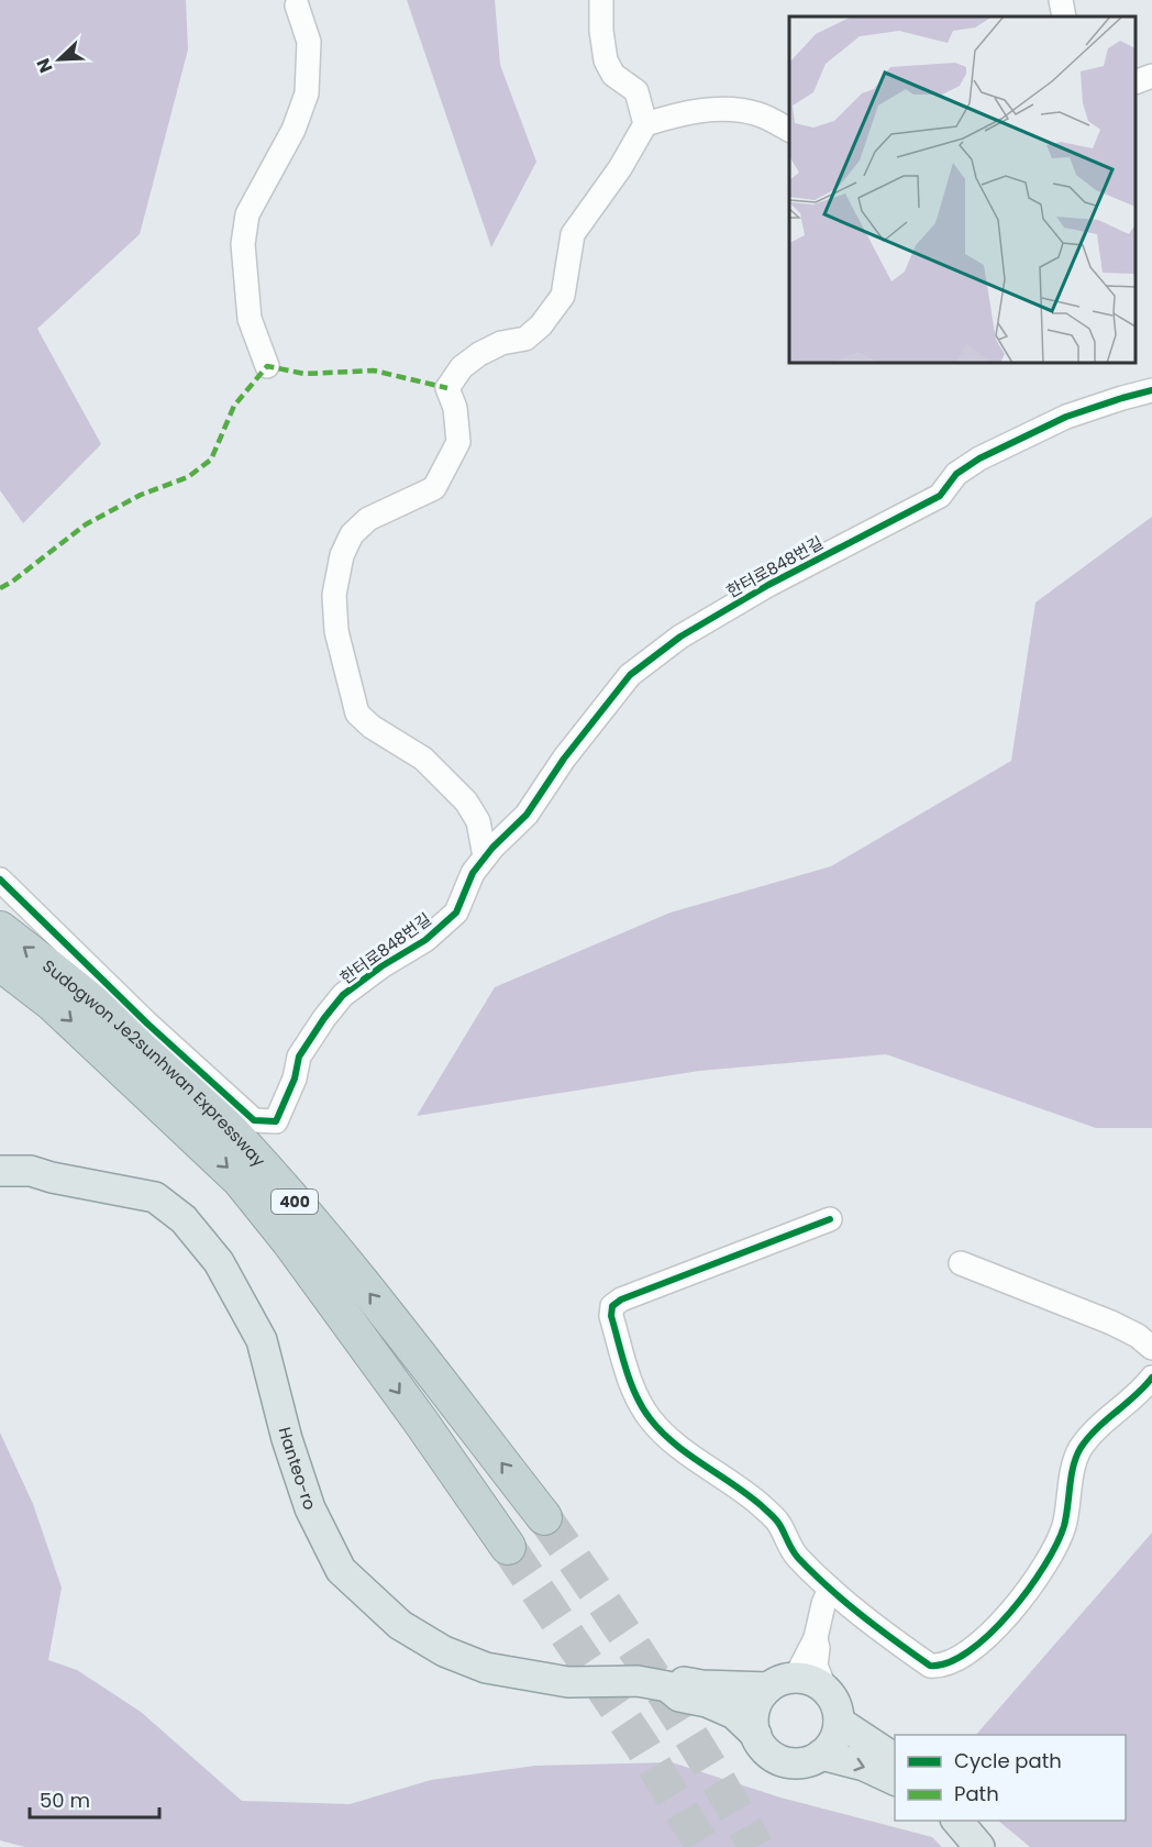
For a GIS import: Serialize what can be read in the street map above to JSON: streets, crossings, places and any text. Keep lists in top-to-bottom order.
{
  "streets": {
    "highway": ["Sudogwon Je2sunhwan Expressway", "400"],
    "main road": ["Hanteo-ro"],
    "street": ["한터로848번길"]
  },
  "legend": ["Cycle path", "Path"],
  "scale_bar": "50 m",
  "north": "bottom left"
}
